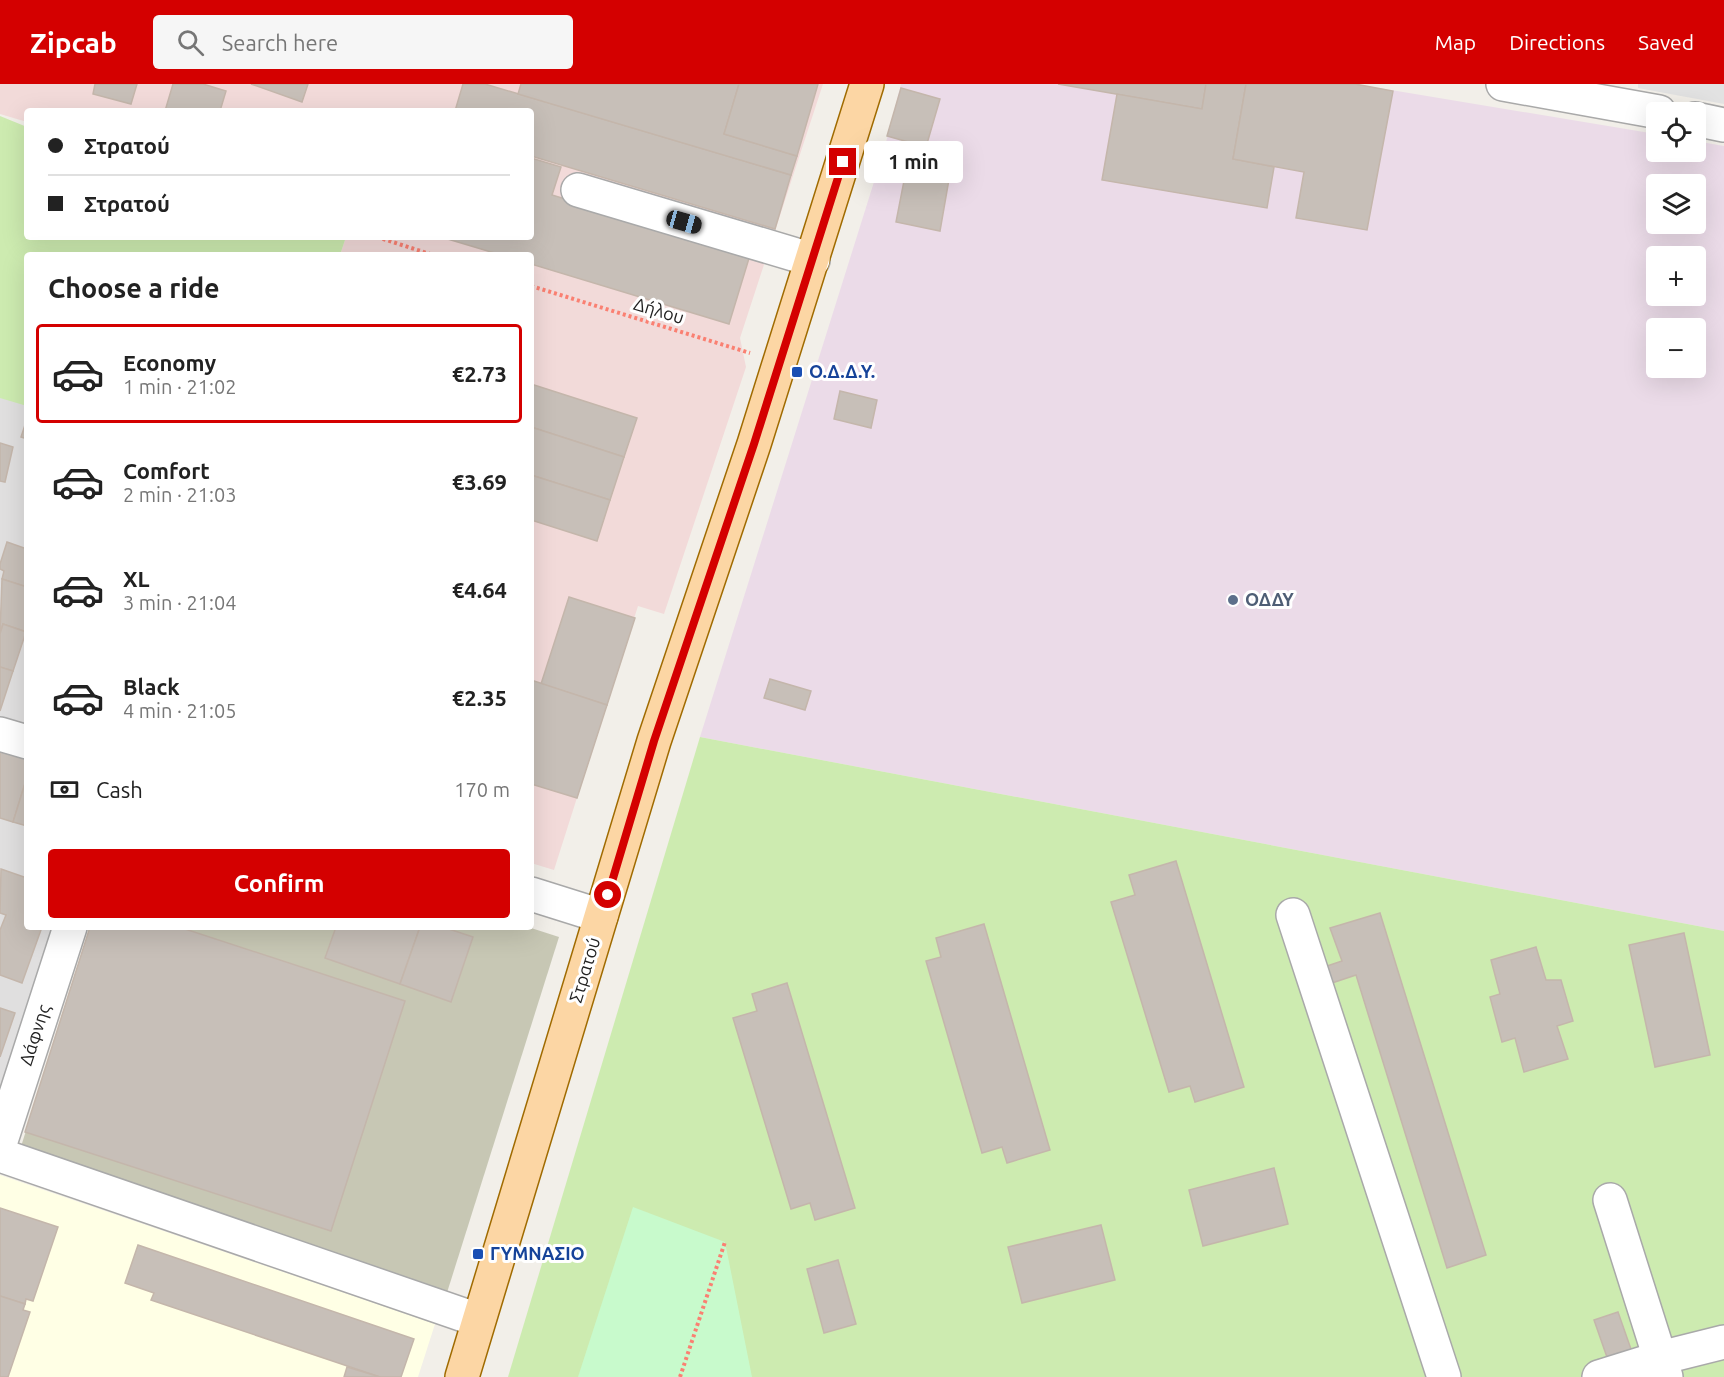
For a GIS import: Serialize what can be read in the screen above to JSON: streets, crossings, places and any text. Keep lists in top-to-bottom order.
{
  "streets": {
    "main road": ["Στρατού"],
    "street": ["Δάφνης"],
    "path": ["Δήλου"]
  },
  "crossings": [
    ["Δήλου", "Στρατού"]
  ],
  "places": {
    "transit": ["Ο.Δ.Δ.Υ.", "ΓΥΜΝΑΣΙΟ"],
    "other": ["ΟΔΔΥ"]
  },
  "page": {
    "header": "Zipcab",
    "search": "Search here",
    "nav": ["Map", "Directions", "Saved"],
    "map_buttons": ["+", "−"],
    "banner": ["Στρατού", "Στρατού"],
    "bubble": "1 min",
    "heading": "Choose a ride",
    "list": [
      {
        "name": "Economy",
        "note": "1 min · 21:02",
        "value": "€2.73"
      },
      {
        "name": "Comfort",
        "note": "2 min · 21:03",
        "value": "€3.69"
      },
      {
        "name": "XL",
        "note": "3 min · 21:04",
        "value": "€4.64"
      },
      {
        "name": "Black",
        "note": "4 min · 21:05",
        "value": "€2.35"
      }
    ],
    "pay": ["Cash", "170 m"],
    "buttons": "Confirm"
  }
}
